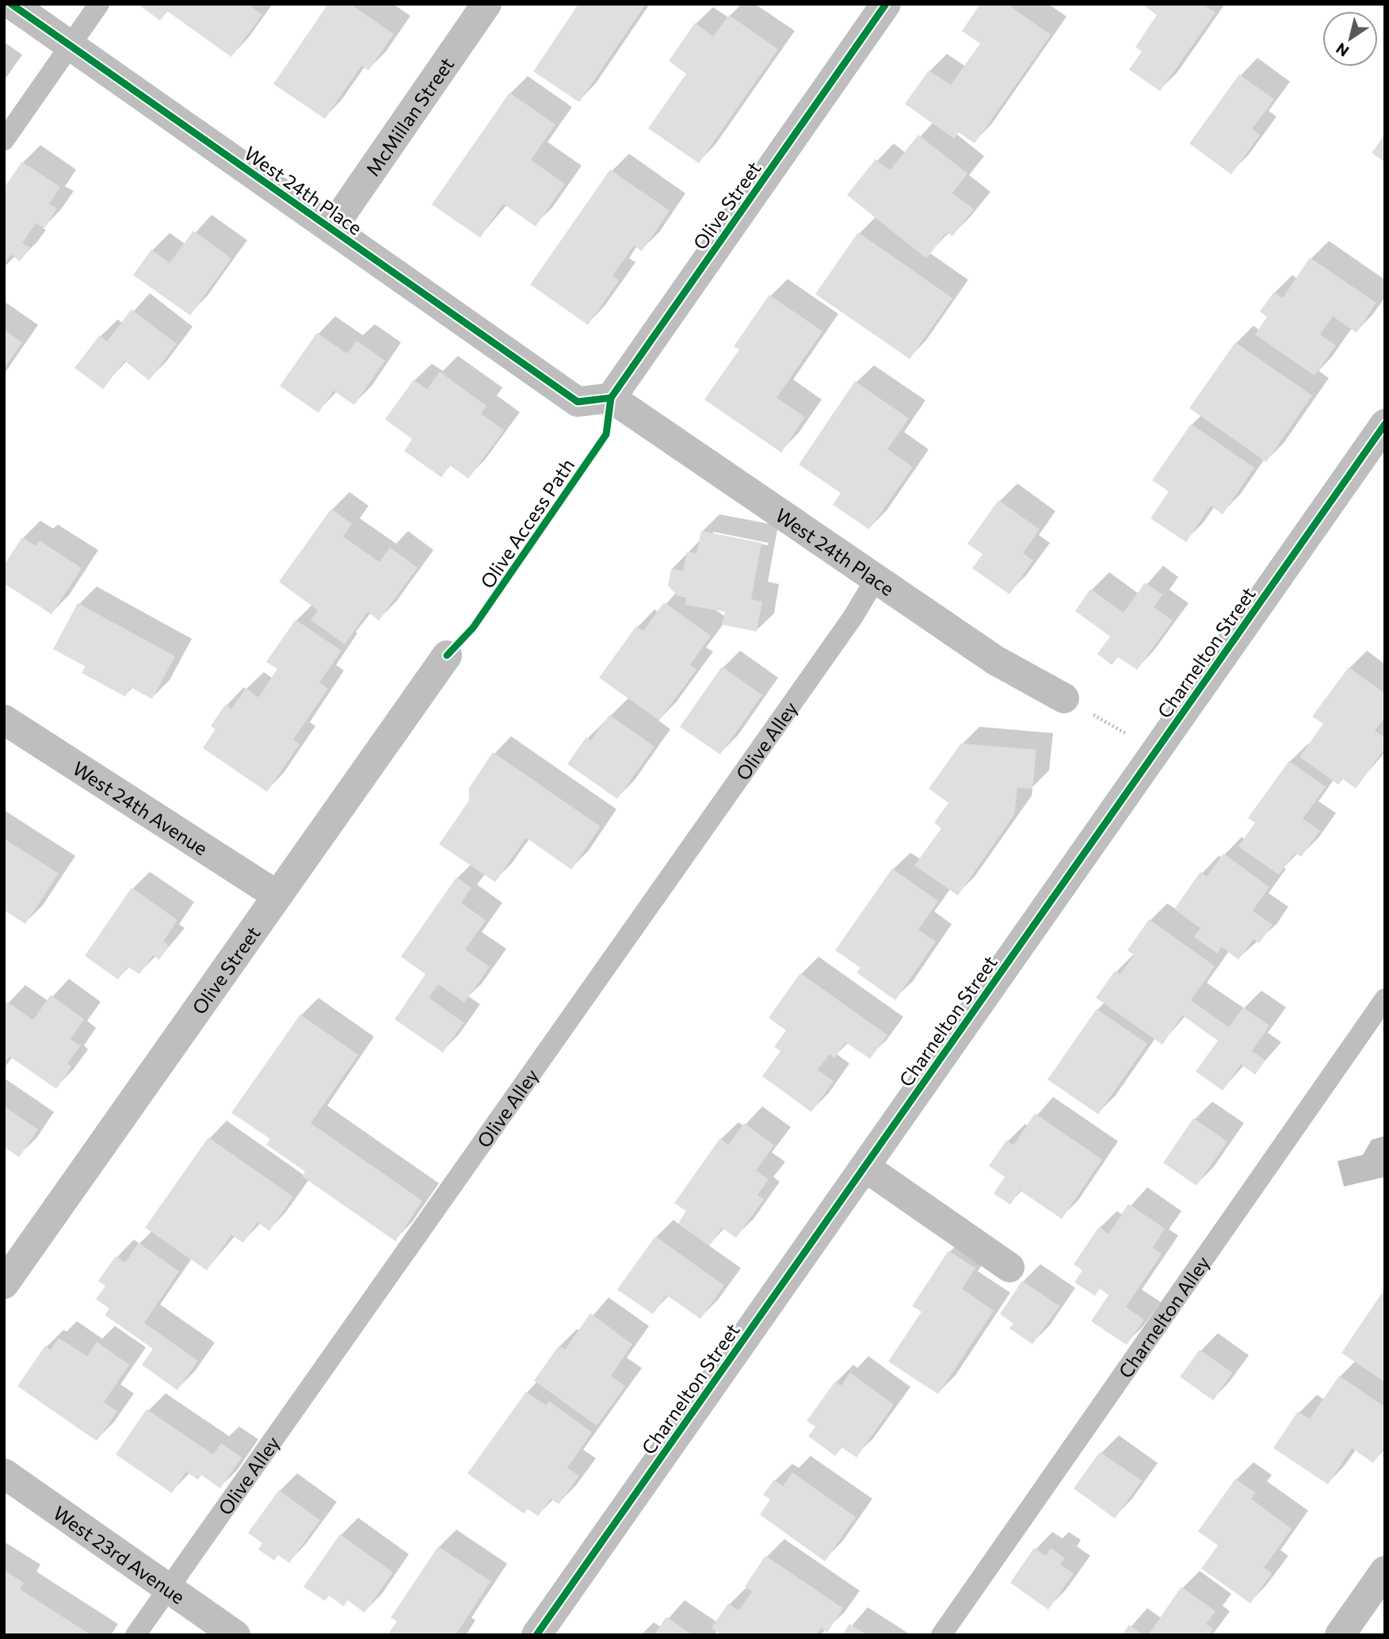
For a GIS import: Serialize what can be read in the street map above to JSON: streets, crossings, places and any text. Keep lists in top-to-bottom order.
{
  "streets": {
    "street": [
      "McMillan Street",
      "West 24th Place",
      "Olive Street",
      "Charnelton Street",
      "West 24th Avenue",
      "West 23rd Avenue"
    ],
    "lane": ["Olive Alley", "Charnelton Alley"],
    "cycle path": ["Olive Access Path"]
  },
  "crossings": [
    ["McMillan Street", "West 24th Place"],
    ["West 24th Place", "Olive Street"],
    ["West 24th Place", "Olive Alley"],
    ["Olive Street", "West 24th Avenue"],
    ["Olive Alley", "West 23rd Avenue"]
  ],
  "north": "bottom left"
}
